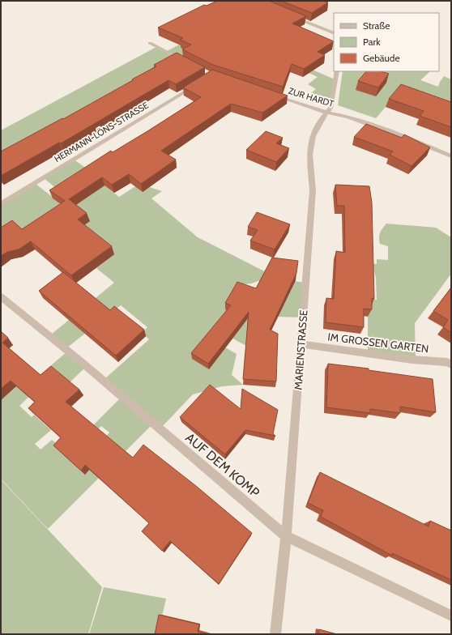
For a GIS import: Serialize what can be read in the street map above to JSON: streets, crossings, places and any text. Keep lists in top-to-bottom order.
{
  "streets": {
    "street": [
      "ZUR HARDT",
      "HERMANN-LÖNS-STRASSE",
      "IM GROSSEN GARTEN",
      "MARIENSTRASSE",
      "AUF DEM KOMP"
    ]
  },
  "crossings": [
    ["ZUR HARDT", "MARIENSTRASSE"],
    ["IM GROSSEN GARTEN", "MARIENSTRASSE"],
    ["MARIENSTRASSE", "AUF DEM KOMP"]
  ],
  "legend": ["Straße", "Park", "Gebäude"]
}
